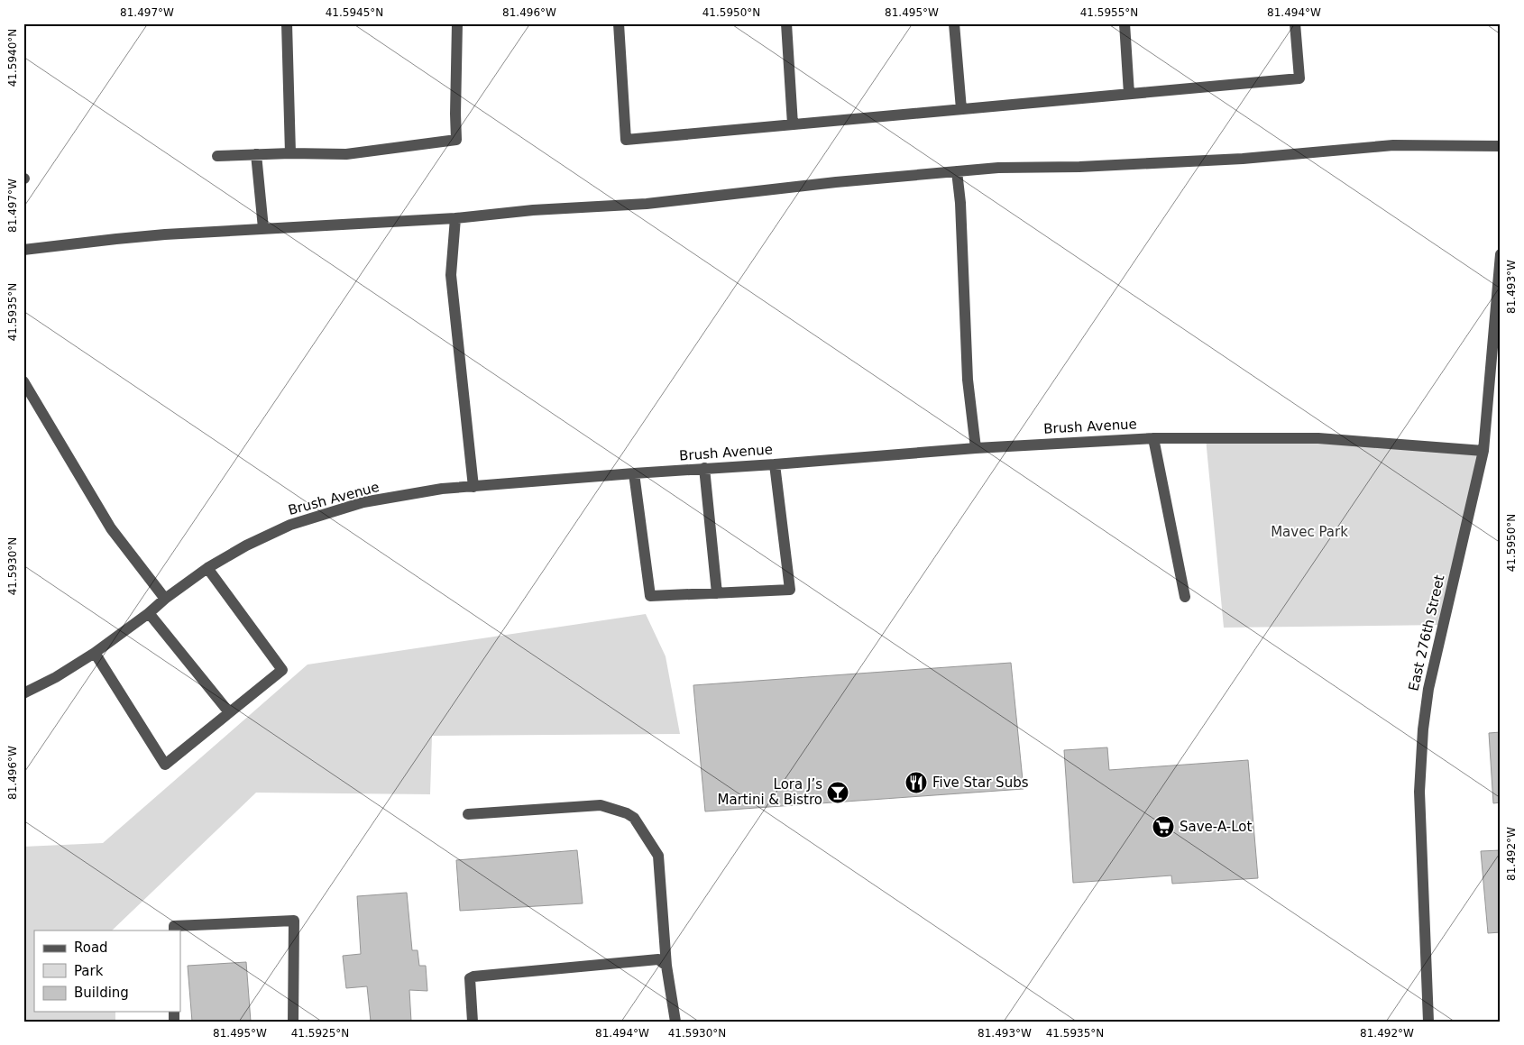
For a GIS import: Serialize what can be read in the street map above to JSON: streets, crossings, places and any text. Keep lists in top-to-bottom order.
{
  "streets": {
    "street": ["Brush Avenue", "East 276th Street"]
  },
  "crossings": [
    ["Brush Avenue", "East 276th Street"]
  ],
  "parks": ["Mavec Park"],
  "places": {
    "restaurant": ["Five Star Subs"],
    "bar": ["Lora J’s Martini & Bistro"],
    "supermarket": ["Save-A-Lot"]
  },
  "legend": ["Road", "Park", "Building"],
  "coordinates": [
    "81.497°W",
    "41.5945°N",
    "81.496°W",
    "41.5950°N",
    "81.495°W",
    "41.5955°N",
    "81.494°W",
    "41.5940°N",
    "81.493°W",
    "41.5935°N",
    "41.5930°N",
    "81.492°W",
    "41.5925°N"
  ]
}
